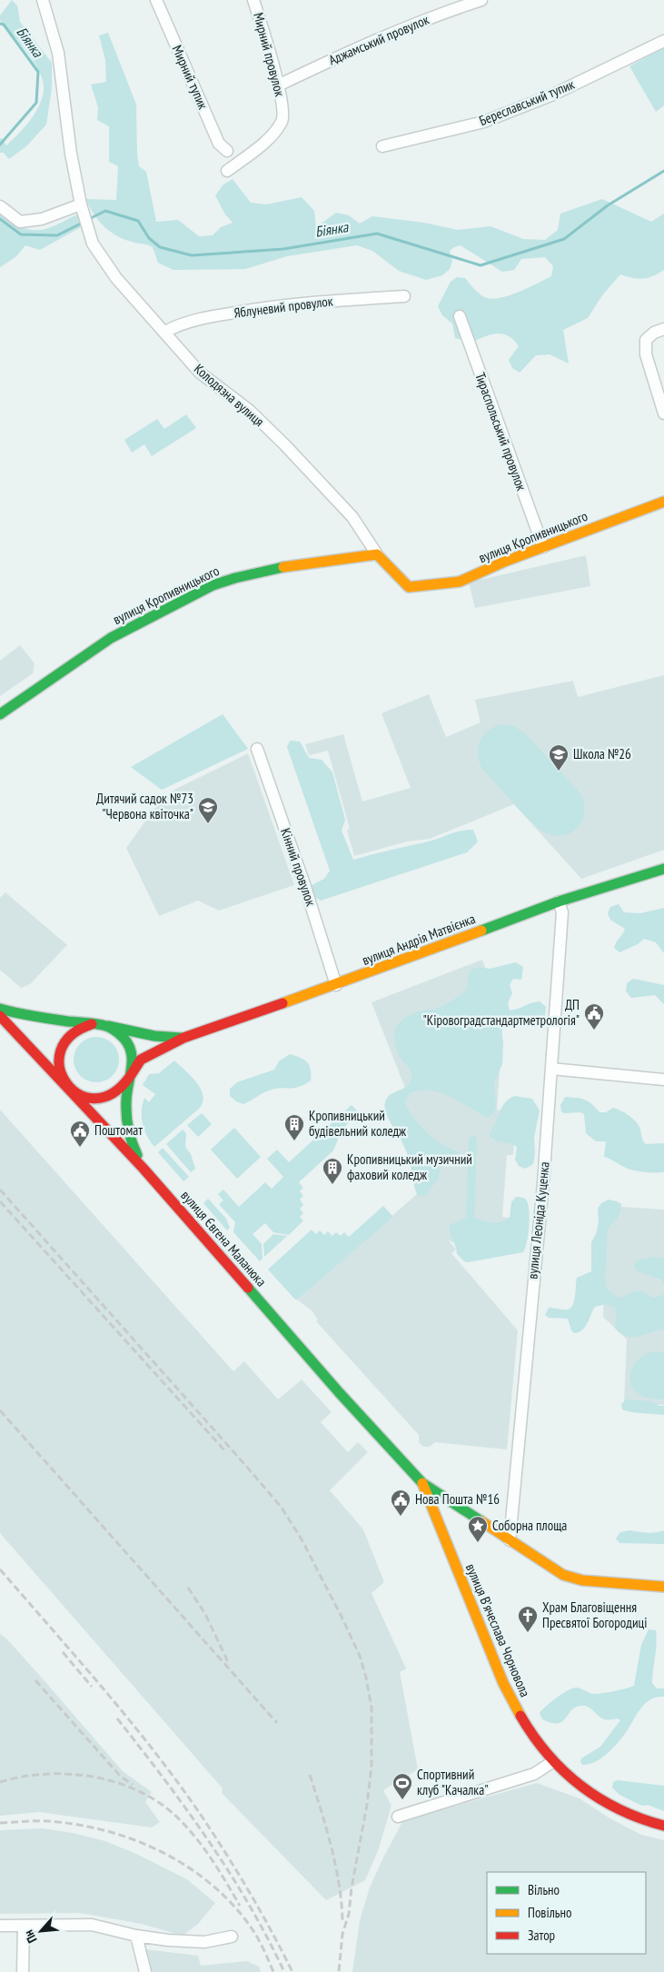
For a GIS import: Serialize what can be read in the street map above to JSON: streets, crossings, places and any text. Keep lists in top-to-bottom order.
{
  "streets": {
    "main road": [
      "вулиця Кропивницького",
      "вулиця Андрія Матвієнка",
      "вулиця Євгена Маланюка",
      "вулиця Вʼячеслава Чорновола"
    ],
    "street": [
      "Аджамський провулок",
      "Мирний провулок",
      "Мирний тупик",
      "Береславський тупик",
      "Яблуневий провулок",
      "Колодязна вулиця",
      "Тираспольський провулок",
      "Кінний провулок",
      "вулиця Леоніда Куценка"
    ]
  },
  "crossings": [
    ["Аджамський провулок", "Мирний провулок"],
    ["Яблуневий провулок", "Колодязна вулиця"],
    ["Колодязна вулиця", "вулиця Кропивницького"],
    ["Тираспольський провулок", "вулиця Кропивницького"],
    ["Кінний провулок", "вулиця Андрія Матвієнка"],
    ["вулиця Андрія Матвієнка", "вулиця Леоніда Куценка"],
    ["вулиця Андрія Матвієнка", "вулиця Євгена Маланюка"],
    ["вулиця Євгена Маланюка", "вулиця Вʼячеслава Чорновола"]
  ],
  "water": ["Біянка"],
  "places": {
    "school or university": ["Школа №26", "Дитячий садок №73 \"Червона квіточка\""],
    "public building": ["ДП \"Кіровоградстандартметрологія\"", "Поштомат", "Нова Пошта №16"],
    "building": ["Кропивницький будівельний коледж", "Кропивницький музичний фаховий коледж"],
    "place": ["Соборна площа"],
    "church": ["Храм Благовіщення Пресвятої Богородиці"],
    "sports": ["Спортивний клуб \"Качалка\""]
  },
  "legend": ["Вільно", "Повільно", "Затор"],
  "north": "bottom left"
}
